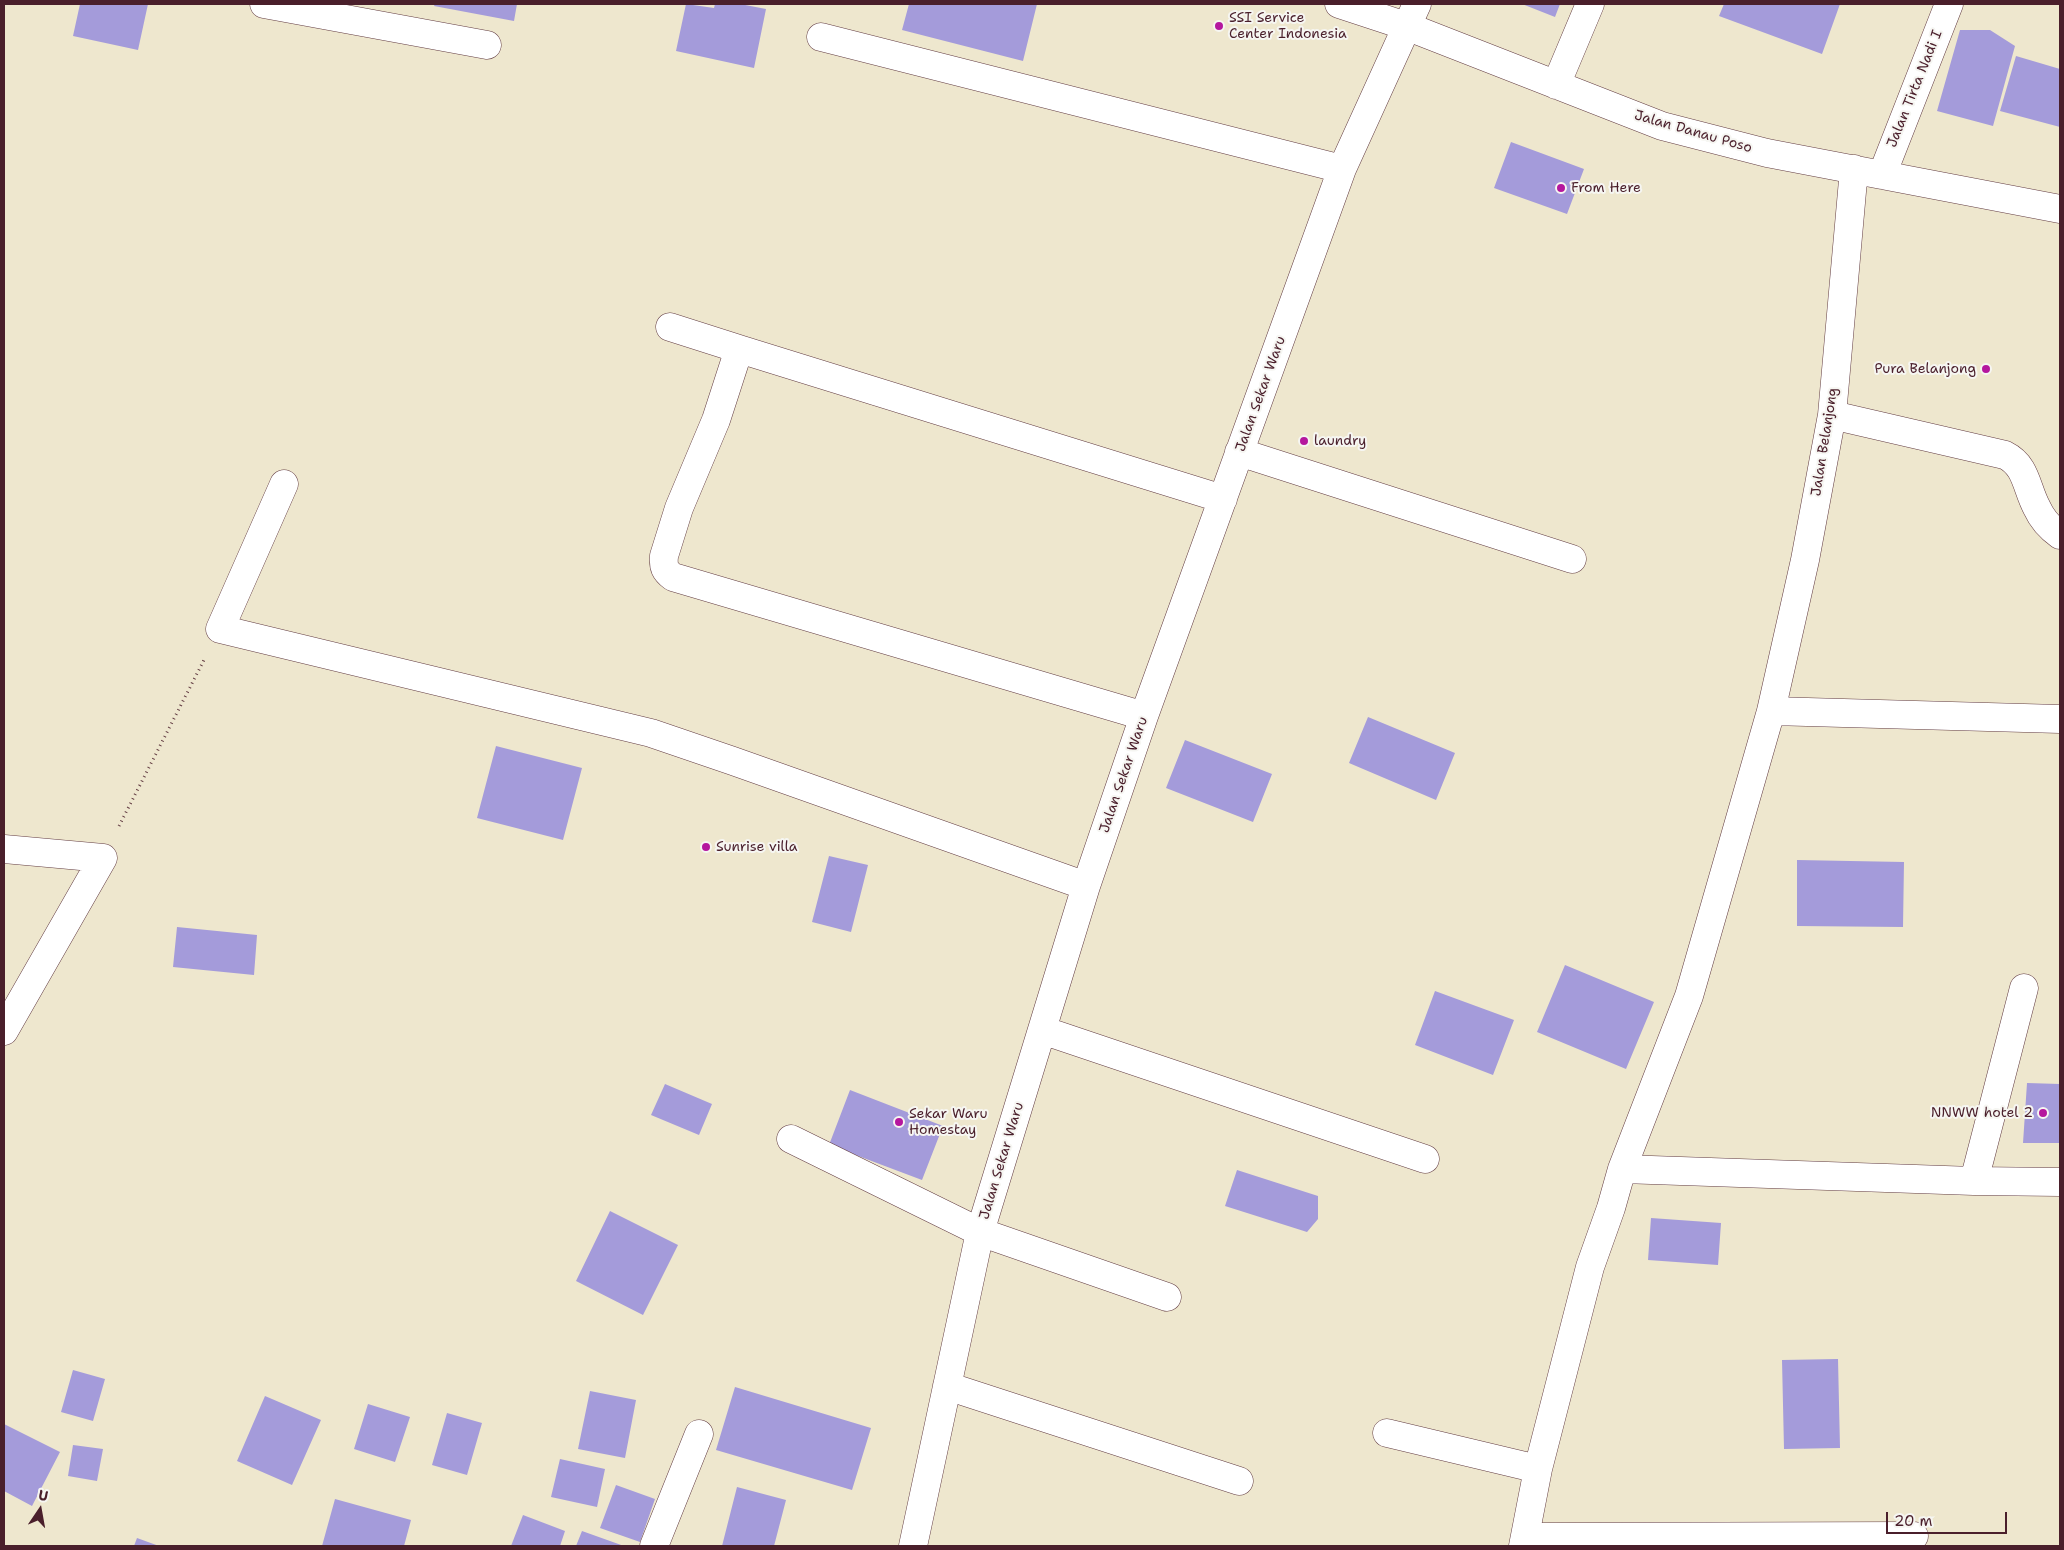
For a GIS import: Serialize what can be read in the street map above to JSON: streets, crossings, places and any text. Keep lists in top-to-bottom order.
{
  "streets": {
    "street": [
      "Jalan Tirta Nadi I",
      "Jalan Danau Poso",
      "Jalan Sekar Waru",
      "Jalan Belanjong"
    ]
  },
  "crossings": [
    ["Jalan Tirta Nadi I", "Jalan Danau Poso"],
    ["Jalan Danau Poso", "Jalan Sekar Waru"],
    ["Jalan Danau Poso", "Jalan Belanjong"]
  ],
  "places": [
    "SSI Service Center Indonesia",
    "From Here",
    "Pura Belanjong",
    "laundry",
    "Sunrise villa",
    "NNWW hotel 2",
    "Sekar Waru Homestay"
  ],
  "scale_bar": "20 m",
  "north": "top"
}
